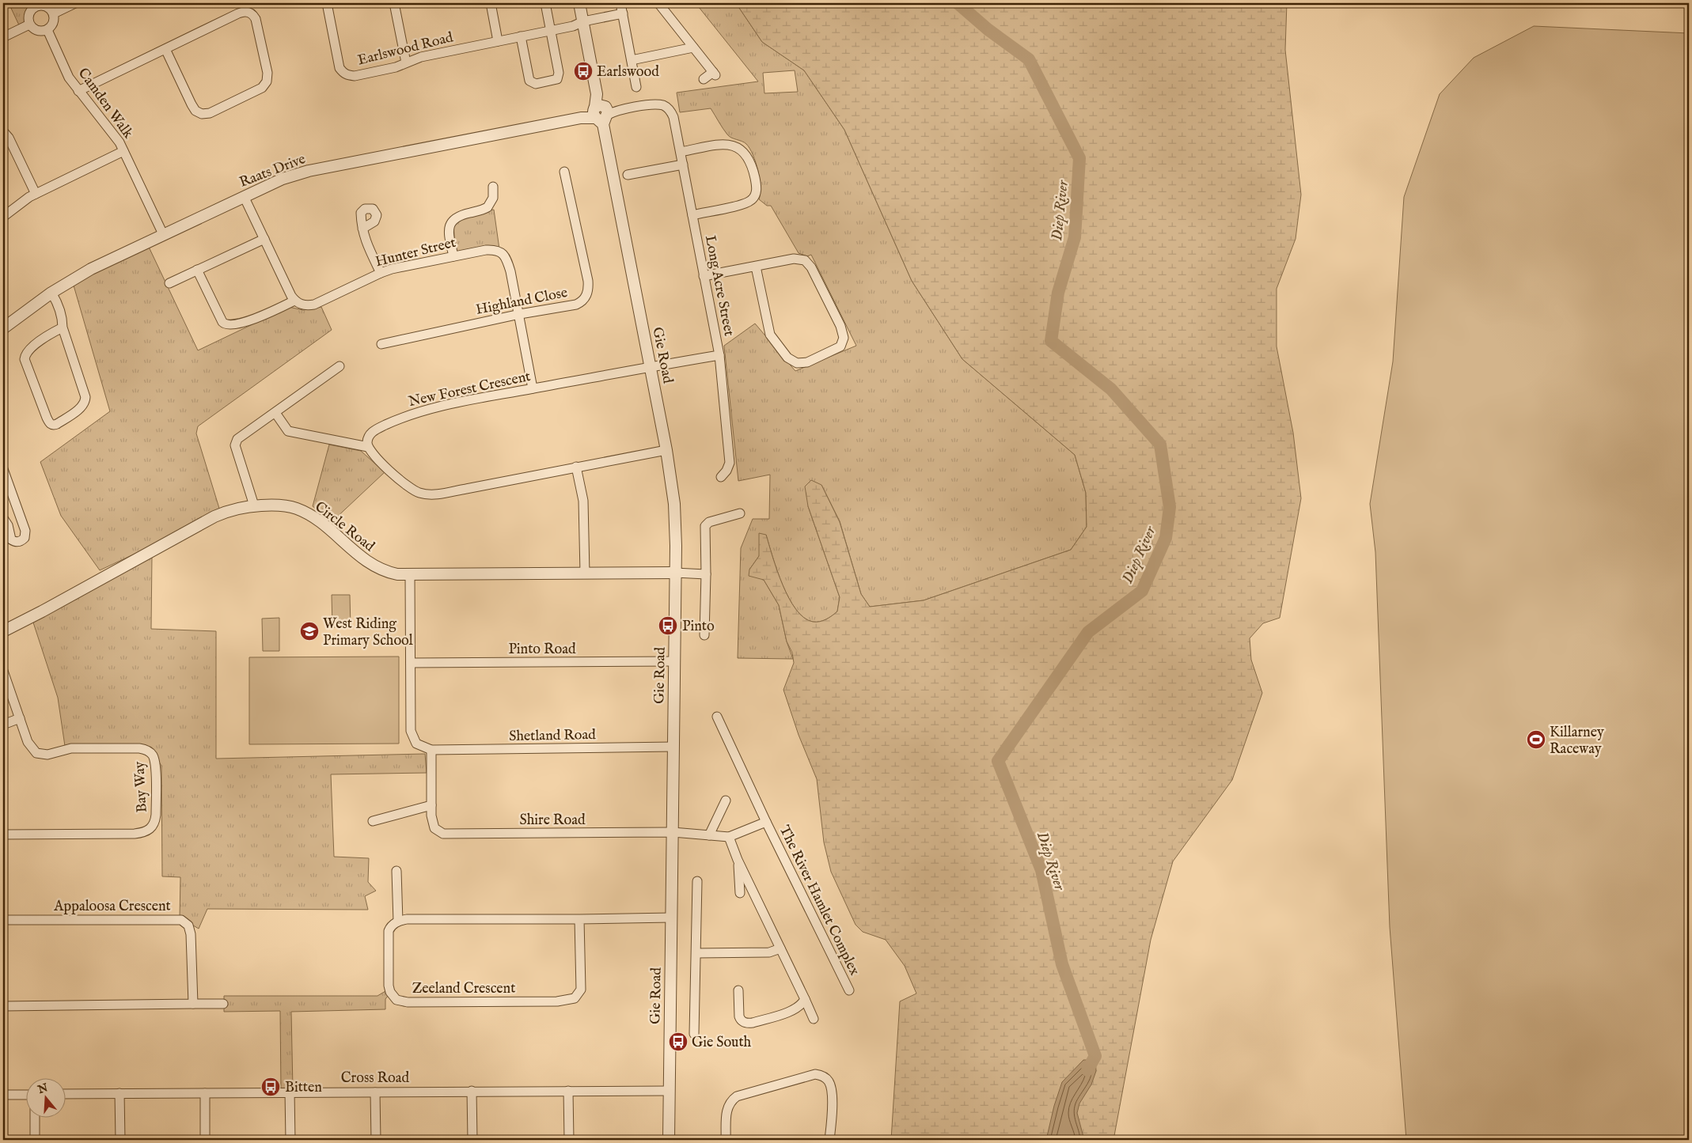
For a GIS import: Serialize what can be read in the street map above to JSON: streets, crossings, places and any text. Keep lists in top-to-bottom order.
{
  "streets": {
    "street": [
      "Earlswood Road",
      "Camden Walk",
      "Raats Drive",
      "Hunter Street",
      "Long Acre Street",
      "Highland Close",
      "Gie Road",
      "New Forest Crescent",
      "Circle Road",
      "Pinto Road",
      "Shetland Road",
      "Bay Way",
      "Shire Road",
      "The River Hamlet Complex",
      "Appaloosa Crescent",
      "Zeeland Crescent",
      "Cross Road"
    ]
  },
  "crossings": [
    ["Earlswood Road", "Gie Road"],
    ["Camden Walk", "Raats Drive"],
    ["Raats Drive", "Long Acre Street"],
    ["Raats Drive", "Gie Road"],
    ["Hunter Street", "Highland Close"],
    ["Hunter Street", "New Forest Crescent"],
    ["Long Acre Street", "Gie Road"],
    ["Long Acre Street", "New Forest Crescent"],
    ["Gie Road", "New Forest Crescent"],
    ["Gie Road", "Circle Road"],
    ["Gie Road", "Pinto Road"],
    ["Gie Road", "Shetland Road"],
    ["Gie Road", "Shire Road"],
    ["Gie Road", "The River Hamlet Complex"],
    ["Gie Road", "Cross Road"],
    ["Shire Road", "The River Hamlet Complex"]
  ],
  "water": ["Diep River"],
  "places": {
    "bus stop": [
      "Earlswood",
      "Pinto",
      "Gie South",
      "Bitten"
    ],
    "school or university": ["West Riding Primary School"],
    "sports": ["Killarney Raceway"]
  },
  "north": "top"
}
